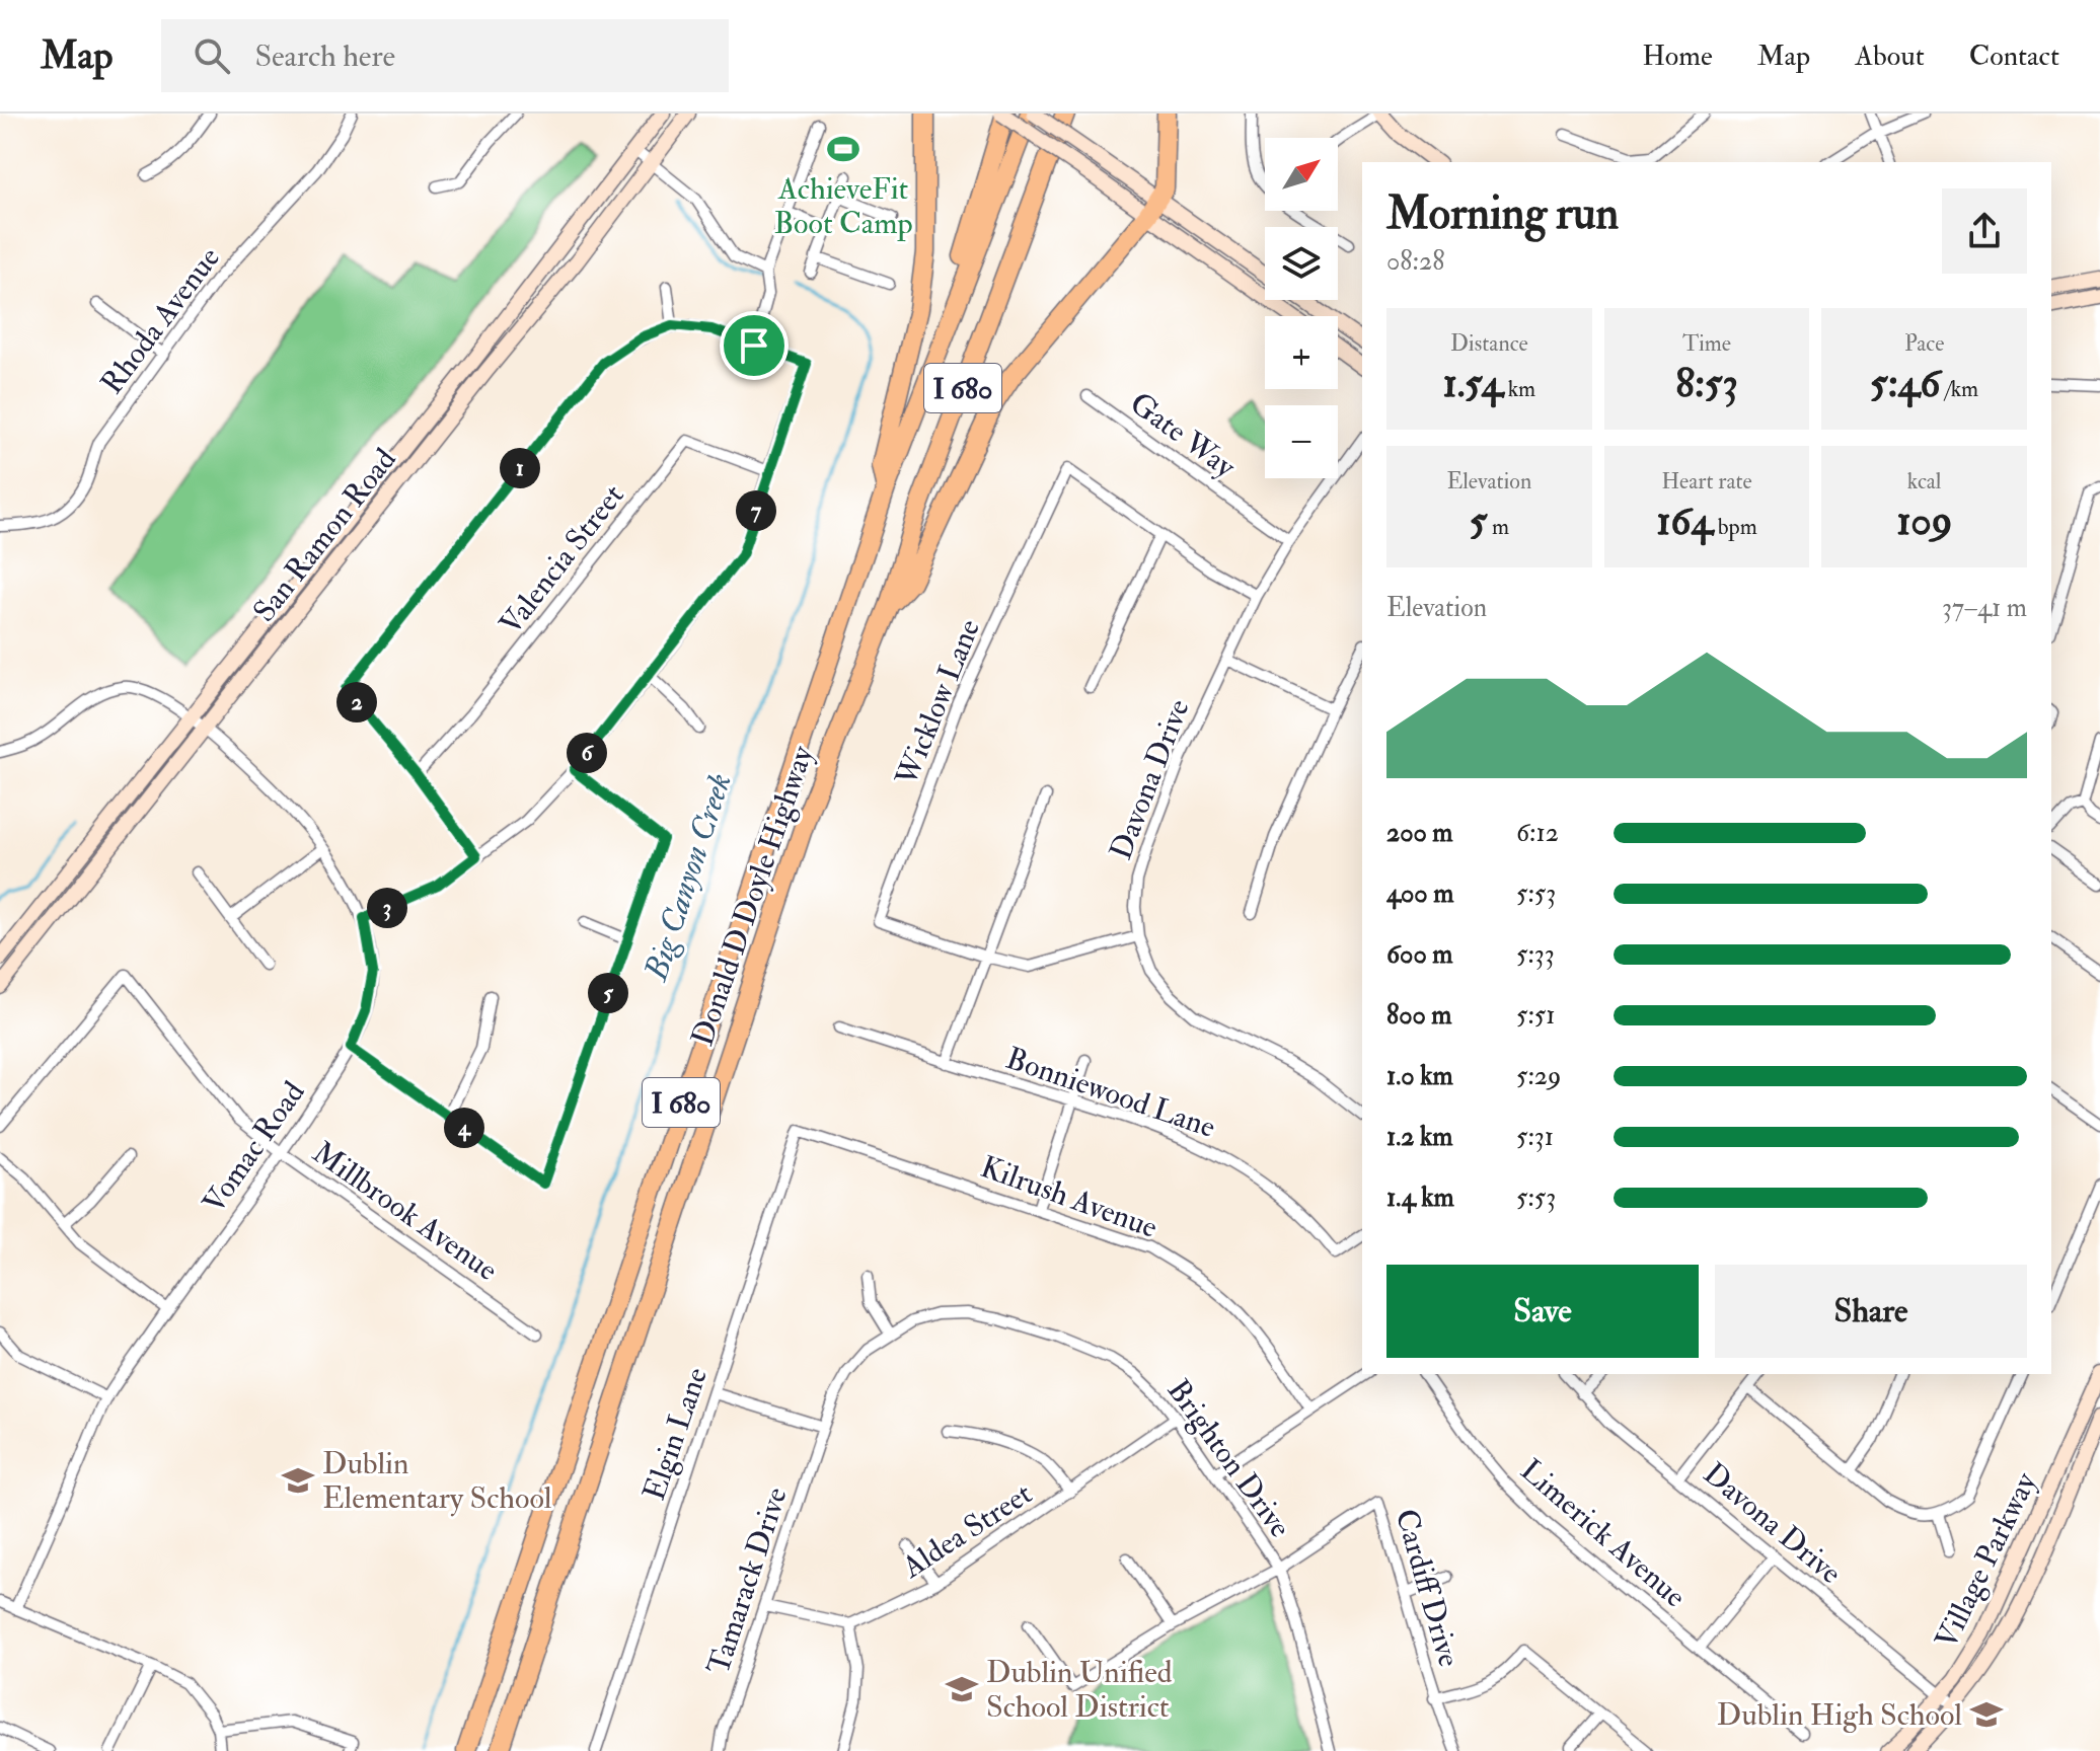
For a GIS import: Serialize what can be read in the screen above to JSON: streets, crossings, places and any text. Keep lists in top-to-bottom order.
{
  "streets": {
    "highway": ["I 680", "Donald D Doyle Highway"],
    "main road": ["San Ramon Road", "Village Parkway"],
    "street": [
      "Rhoda Avenue",
      "Gate Way",
      "Valencia Street",
      "Wicklow Lane",
      "Davona Drive",
      "Bonniewood Lane",
      "Vomac Road",
      "Kilrush Avenue",
      "Millbrook Avenue",
      "Elgin Lane",
      "Brighton Drive",
      "Aldea Street",
      "Limerick Avenue",
      "Tamarack Drive",
      "Cardiff Drive"
    ]
  },
  "crossings": [
    ["Gate Way", "Davona Drive"],
    ["San Ramon Road", "Vomac Road"],
    ["Wicklow Lane", "Davona Drive"],
    ["Davona Drive", "Village Parkway"],
    ["Vomac Road", "Millbrook Avenue"],
    ["Kilrush Avenue", "Elgin Lane"],
    ["Brighton Drive", "Aldea Street"],
    ["Brighton Drive", "Tamarack Drive"],
    ["Brighton Drive", "Cardiff Drive"]
  ],
  "water": ["Big Canyon Creek"],
  "places": {
    "sports": ["AchieveFit Boot Camp"],
    "school or university": ["Dublin Elementary School", "Dublin Unified School District", "Dublin High School"]
  },
  "north": "top right",
  "page": {
    "header": "Map",
    "search": "Search here",
    "nav": [
      "Home",
      "Map",
      "About",
      "Contact"
    ],
    "map_buttons": ["+", "−"],
    "heading": ["Morning run", "08:28"],
    "stats": [
      ["Distance", "1.54 km"],
      ["Time", "8:53"],
      ["Pace", "5:46 /km"],
      ["Elevation", "5 m"],
      ["Heart rate", "164 bpm"],
      ["kcal", "109"]
    ],
    "pins": [
      "1",
      "7",
      "2",
      "6",
      "3",
      "5",
      "4"
    ],
    "chart": ["Elevation", "37–41 m"],
    "list": [
      {
        "name": "200 m",
        "note": "6:12"
      },
      {
        "name": "400 m",
        "note": "5:53"
      },
      {
        "name": "600 m",
        "note": "5:33"
      },
      {
        "name": "800 m",
        "note": "5:51"
      },
      {
        "name": "1.0 km",
        "note": "5:29"
      },
      {
        "name": "1.2 km",
        "note": "5:31"
      },
      {
        "name": "1.4 km",
        "note": "5:53"
      }
    ],
    "buttons": ["Save", "Share"]
  }
}
